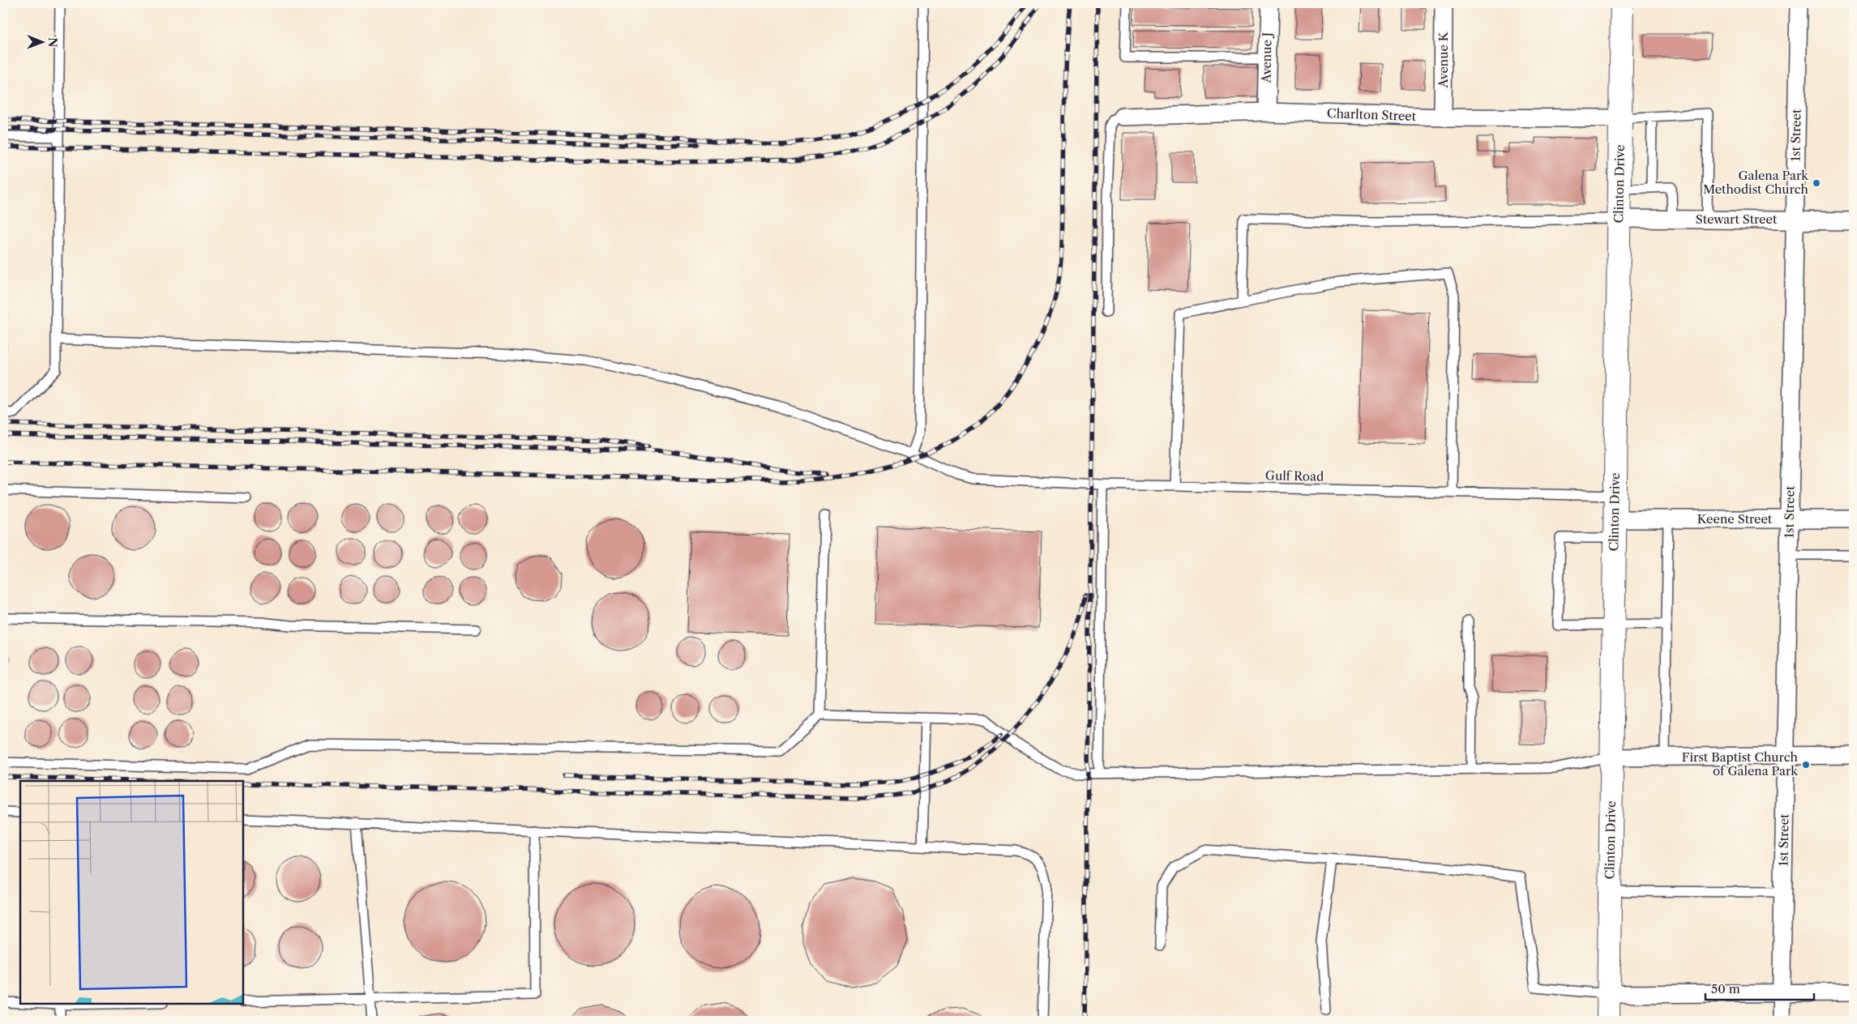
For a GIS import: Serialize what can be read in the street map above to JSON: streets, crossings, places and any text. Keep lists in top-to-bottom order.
{
  "streets": {
    "main road": ["Clinton Drive"],
    "street": [
      "Avenue J",
      "Avenue K",
      "Charlton Street",
      "1st Street",
      "Stewart Street",
      "Keene Street"
    ],
    "lane": ["Gulf Road"]
  },
  "crossings": [
    ["Avenue J", "Charlton Street"],
    ["Avenue K", "Charlton Street"],
    ["Charlton Street", "Clinton Drive"],
    ["1st Street", "Stewart Street"],
    ["1st Street", "Keene Street"],
    ["Clinton Drive", "Stewart Street"],
    ["Clinton Drive", "Gulf Road"],
    ["Clinton Drive", "Keene Street"]
  ],
  "places": ["Galena Park Methodist Church", "First Baptist Church of Galena Park"],
  "scale_bar": "50 m",
  "north": "right"
}
